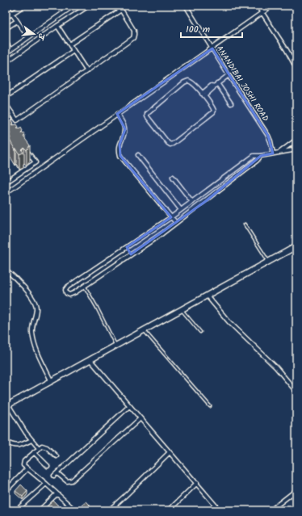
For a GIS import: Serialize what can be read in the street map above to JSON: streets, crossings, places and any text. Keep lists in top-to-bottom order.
{
  "streets": {
    "street": ["ANANDIBAI JOSHI ROAD"]
  },
  "scale_bar": "100 m",
  "north": "right"
}
